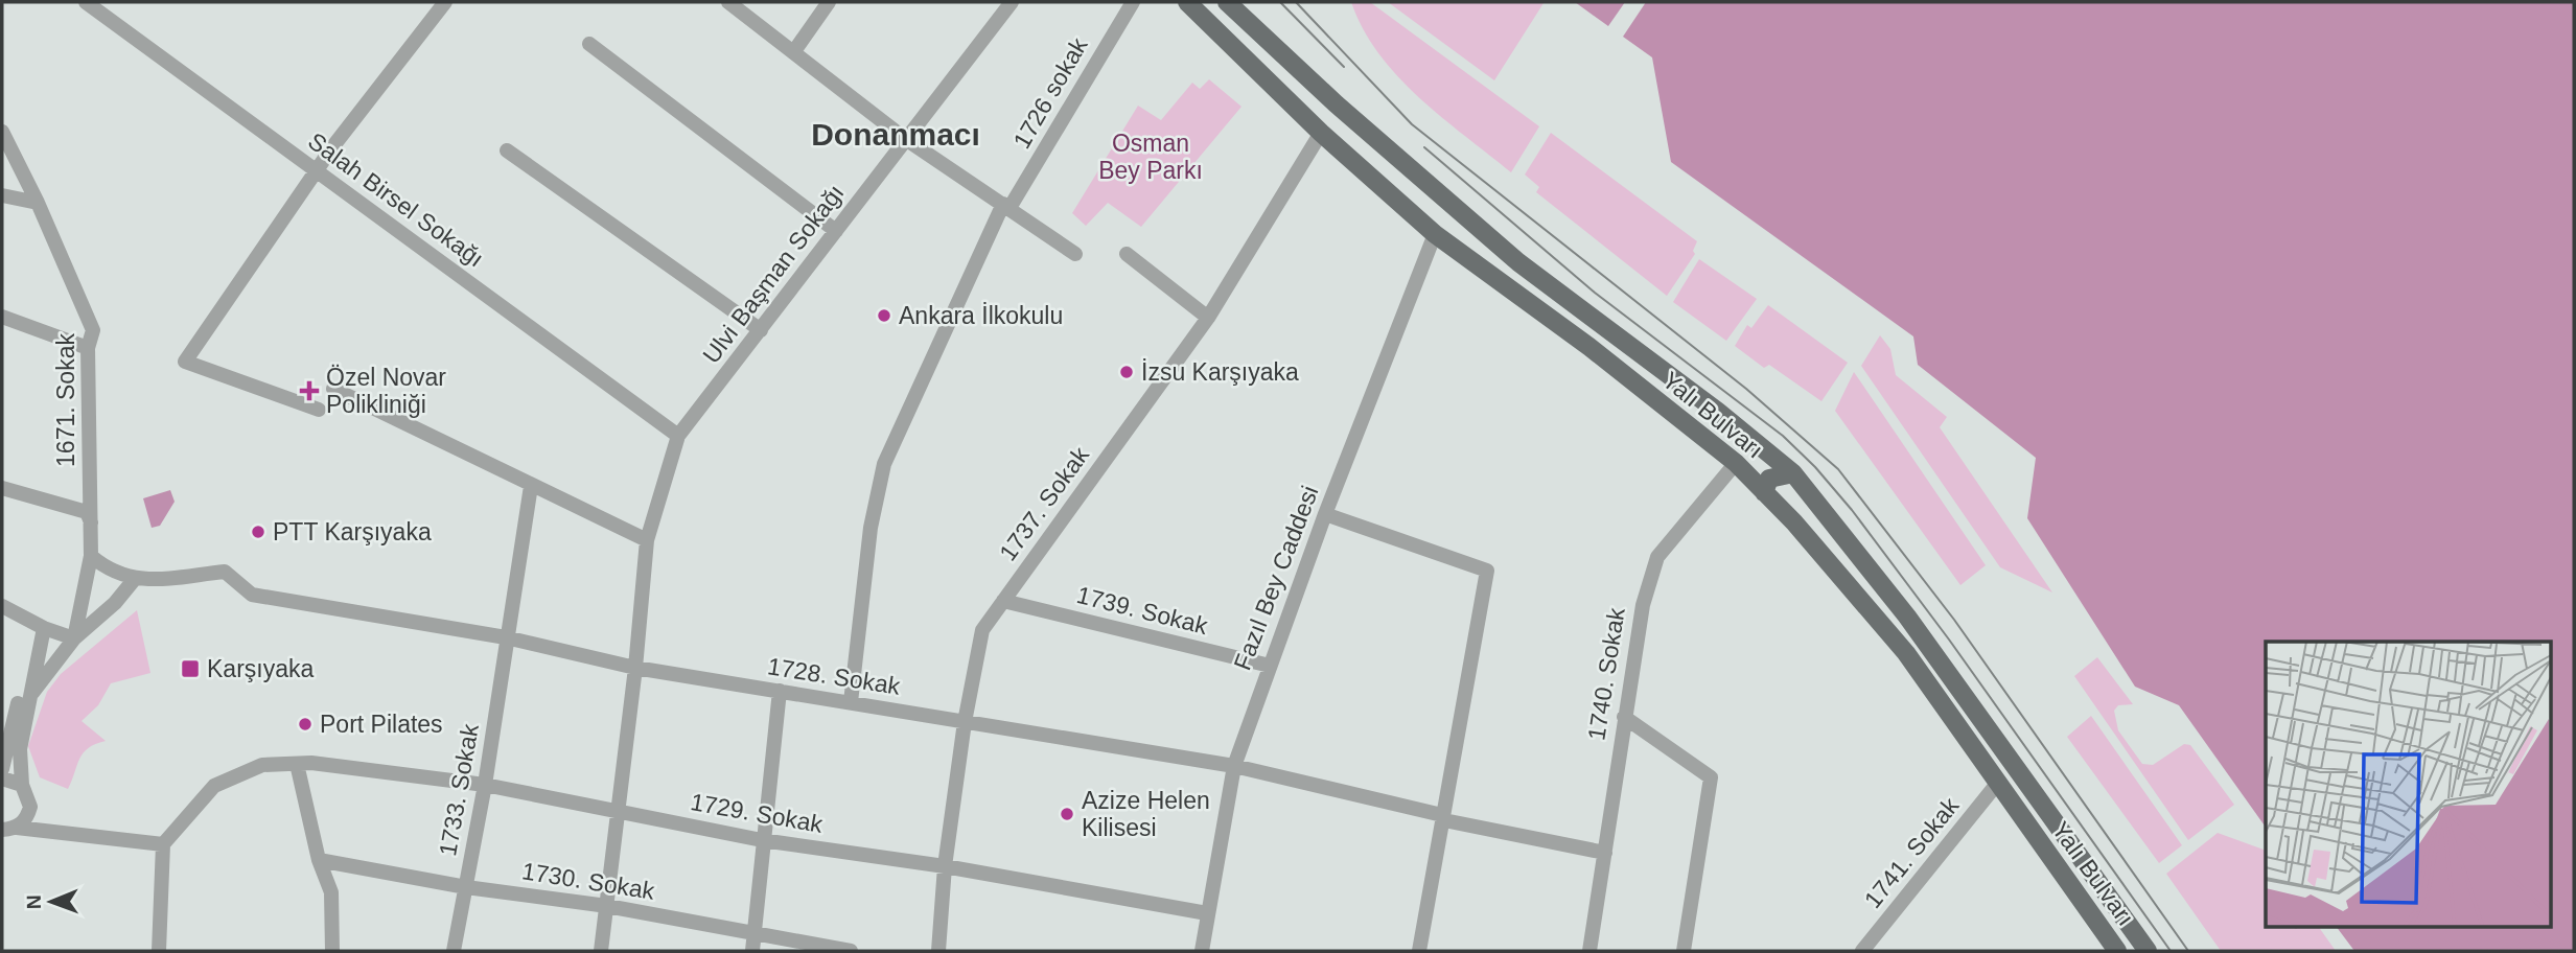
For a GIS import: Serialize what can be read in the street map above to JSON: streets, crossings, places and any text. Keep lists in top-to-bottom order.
{
  "streets": {
    "main road": ["Yalı Bulvarı", "1740. Sokak"],
    "street": [
      "1726 sokak",
      "Salah Birsel Sokağı",
      "Ulvi Başman Sokağı",
      "1671. Sokak",
      "1737. Sokak",
      "Fazıl Bey Caddesi",
      "1739. Sokak",
      "1728. Sokak",
      "1733. Sokak",
      "1729. Sokak",
      "1741. Sokak",
      "1730. Sokak"
    ]
  },
  "crossings": [
    ["1726 sokak", "1728. Sokak"],
    ["Salah Birsel Sokağı", "Ulvi Başman Sokağı"],
    ["Yalı Bulvarı", "1737. Sokak"],
    ["Yalı Bulvarı", "Fazıl Bey Caddesi"],
    ["Yalı Bulvarı", "1740. Sokak"],
    ["Yalı Bulvarı", "1741. Sokak"],
    ["1737. Sokak", "1739. Sokak"],
    ["1737. Sokak", "1728. Sokak"],
    ["1737. Sokak", "1729. Sokak"],
    ["Fazıl Bey Caddesi", "1739. Sokak"],
    ["Fazıl Bey Caddesi", "1728. Sokak"],
    ["Fazıl Bey Caddesi", "1729. Sokak"],
    ["1740. Sokak", "1728. Sokak"],
    ["1728. Sokak", "1733. Sokak"],
    ["1733. Sokak", "1729. Sokak"],
    ["1733. Sokak", "1730. Sokak"]
  ],
  "districts": ["Donanmacı"],
  "parks": ["Osman Bey Parkı"],
  "places": {
    "other": [
      "Ankara İlkokulu",
      "İzsu Karşıyaka",
      "PTT Karşıyaka",
      "Port Pilates",
      "Azize Helen Kilisesi"
    ],
    "health": ["Özel Novar Polikliniği"],
    "transit": ["Karşıyaka"]
  },
  "north": "left"
}
